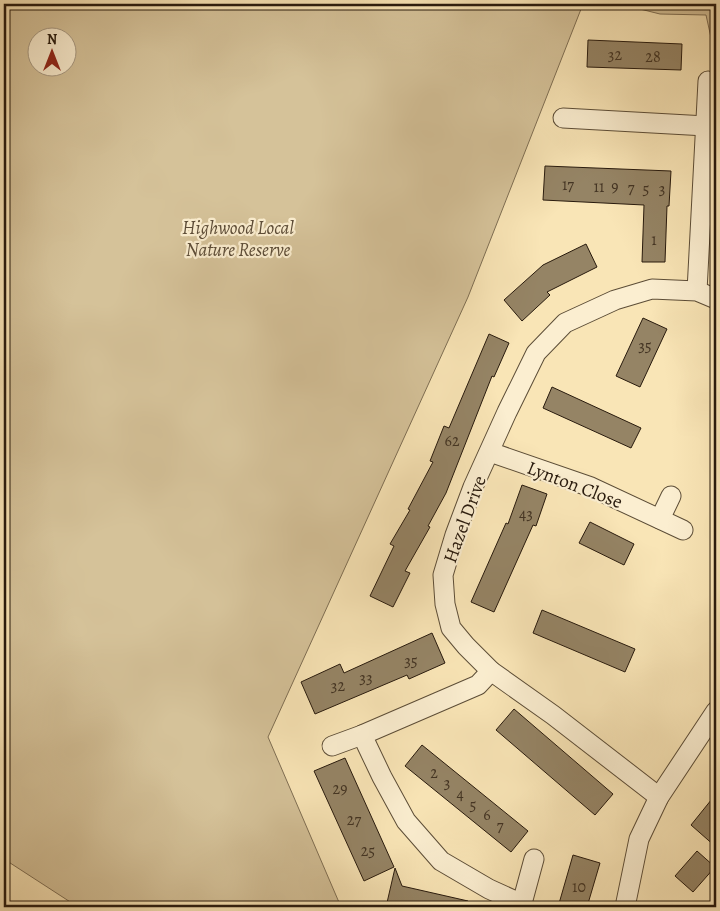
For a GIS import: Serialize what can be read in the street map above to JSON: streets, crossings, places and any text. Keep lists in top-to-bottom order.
{
  "streets": {
    "street": ["Lynton Close", "Hazel Drive"]
  },
  "crossings": [
    ["Lynton Close", "Hazel Drive"]
  ],
  "parks": ["Highwood Local Nature Reserve"],
  "house_numbers": [
    "32",
    "28",
    "17",
    "11",
    "9",
    "7",
    "5",
    "3",
    "1",
    "35",
    "62",
    "43",
    "35",
    "33",
    "32",
    "2",
    "3",
    "29",
    "4",
    "5",
    "6",
    "27",
    "7",
    "25",
    "10"
  ],
  "north": "top"
}
